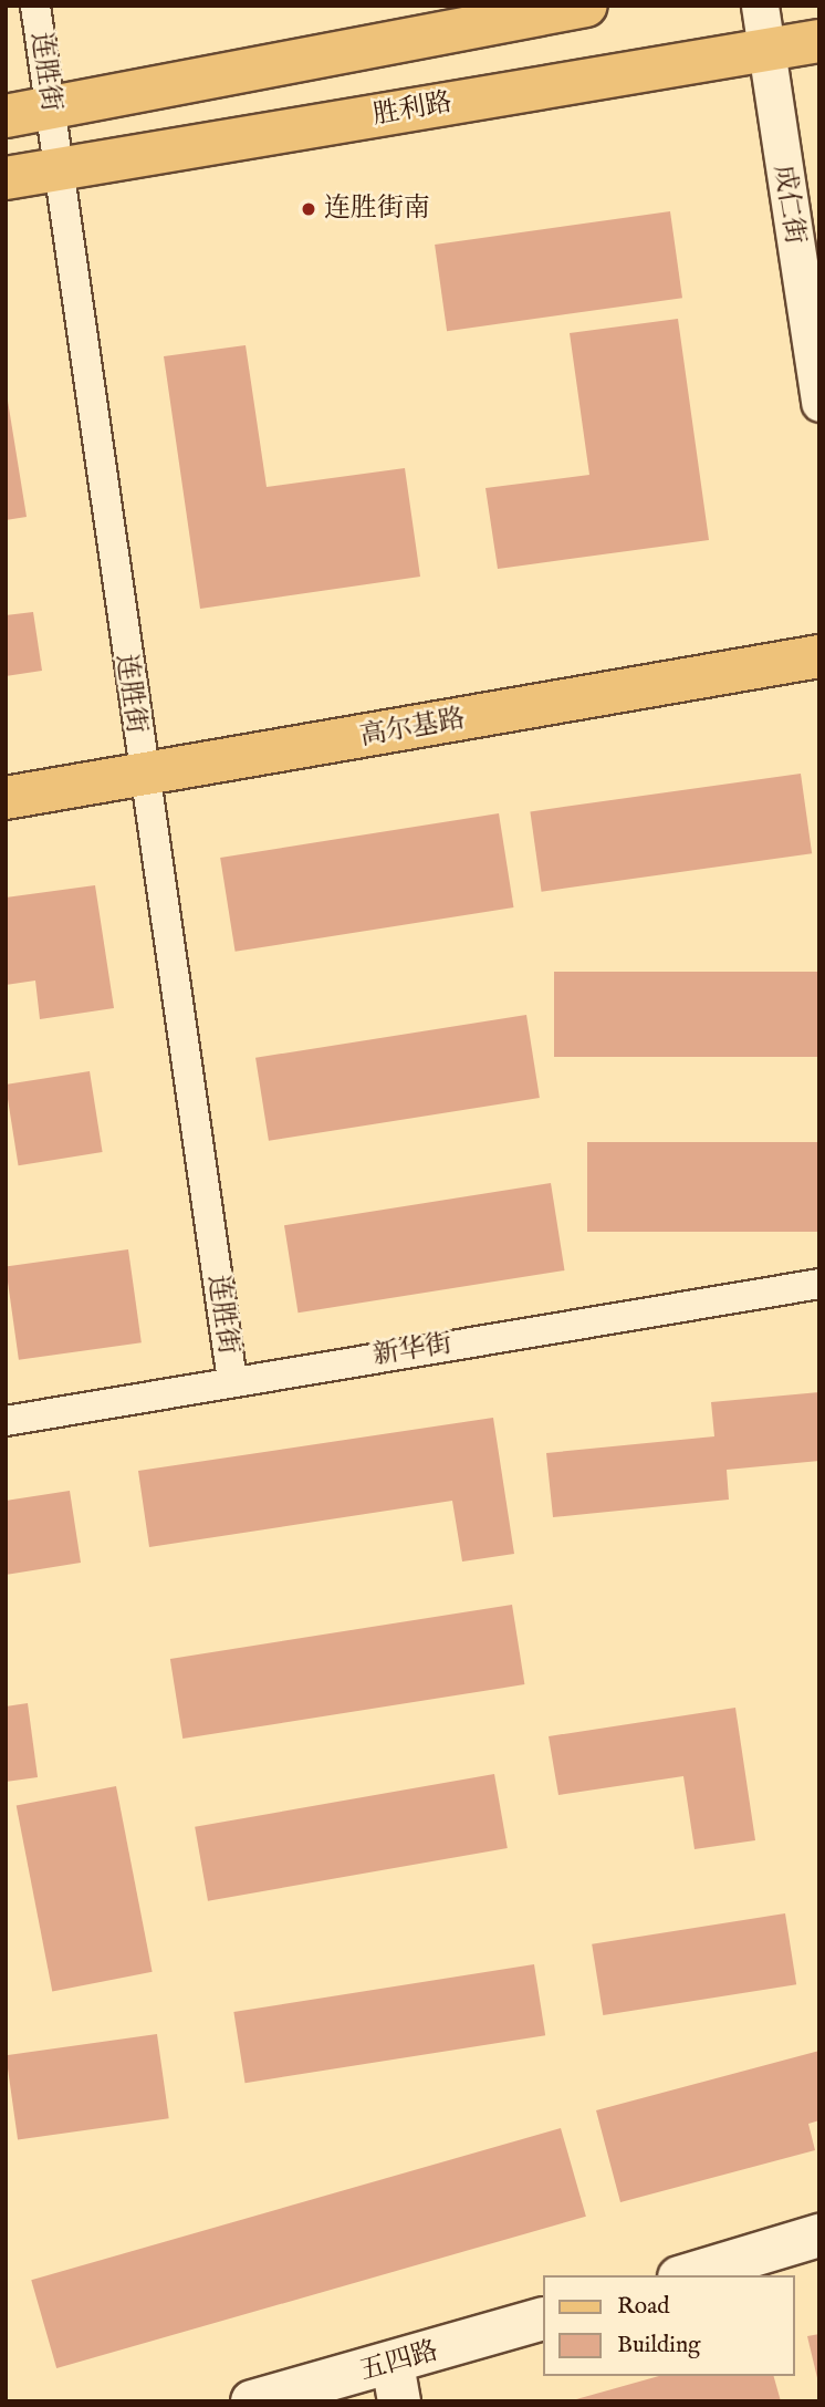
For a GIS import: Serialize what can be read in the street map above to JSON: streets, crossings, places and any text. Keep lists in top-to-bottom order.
{
  "streets": {
    "main road": ["胜利路", "高尔基路", "五四路"],
    "street": ["连胜街", "成仁街", "新华街"]
  },
  "crossings": [
    ["连胜街", "胜利路"],
    ["连胜街", "高尔基路"],
    ["连胜街", "新华街"],
    ["胜利路", "成仁街"]
  ],
  "places": ["连胜街南"],
  "legend": ["Road", "Building"]
}
